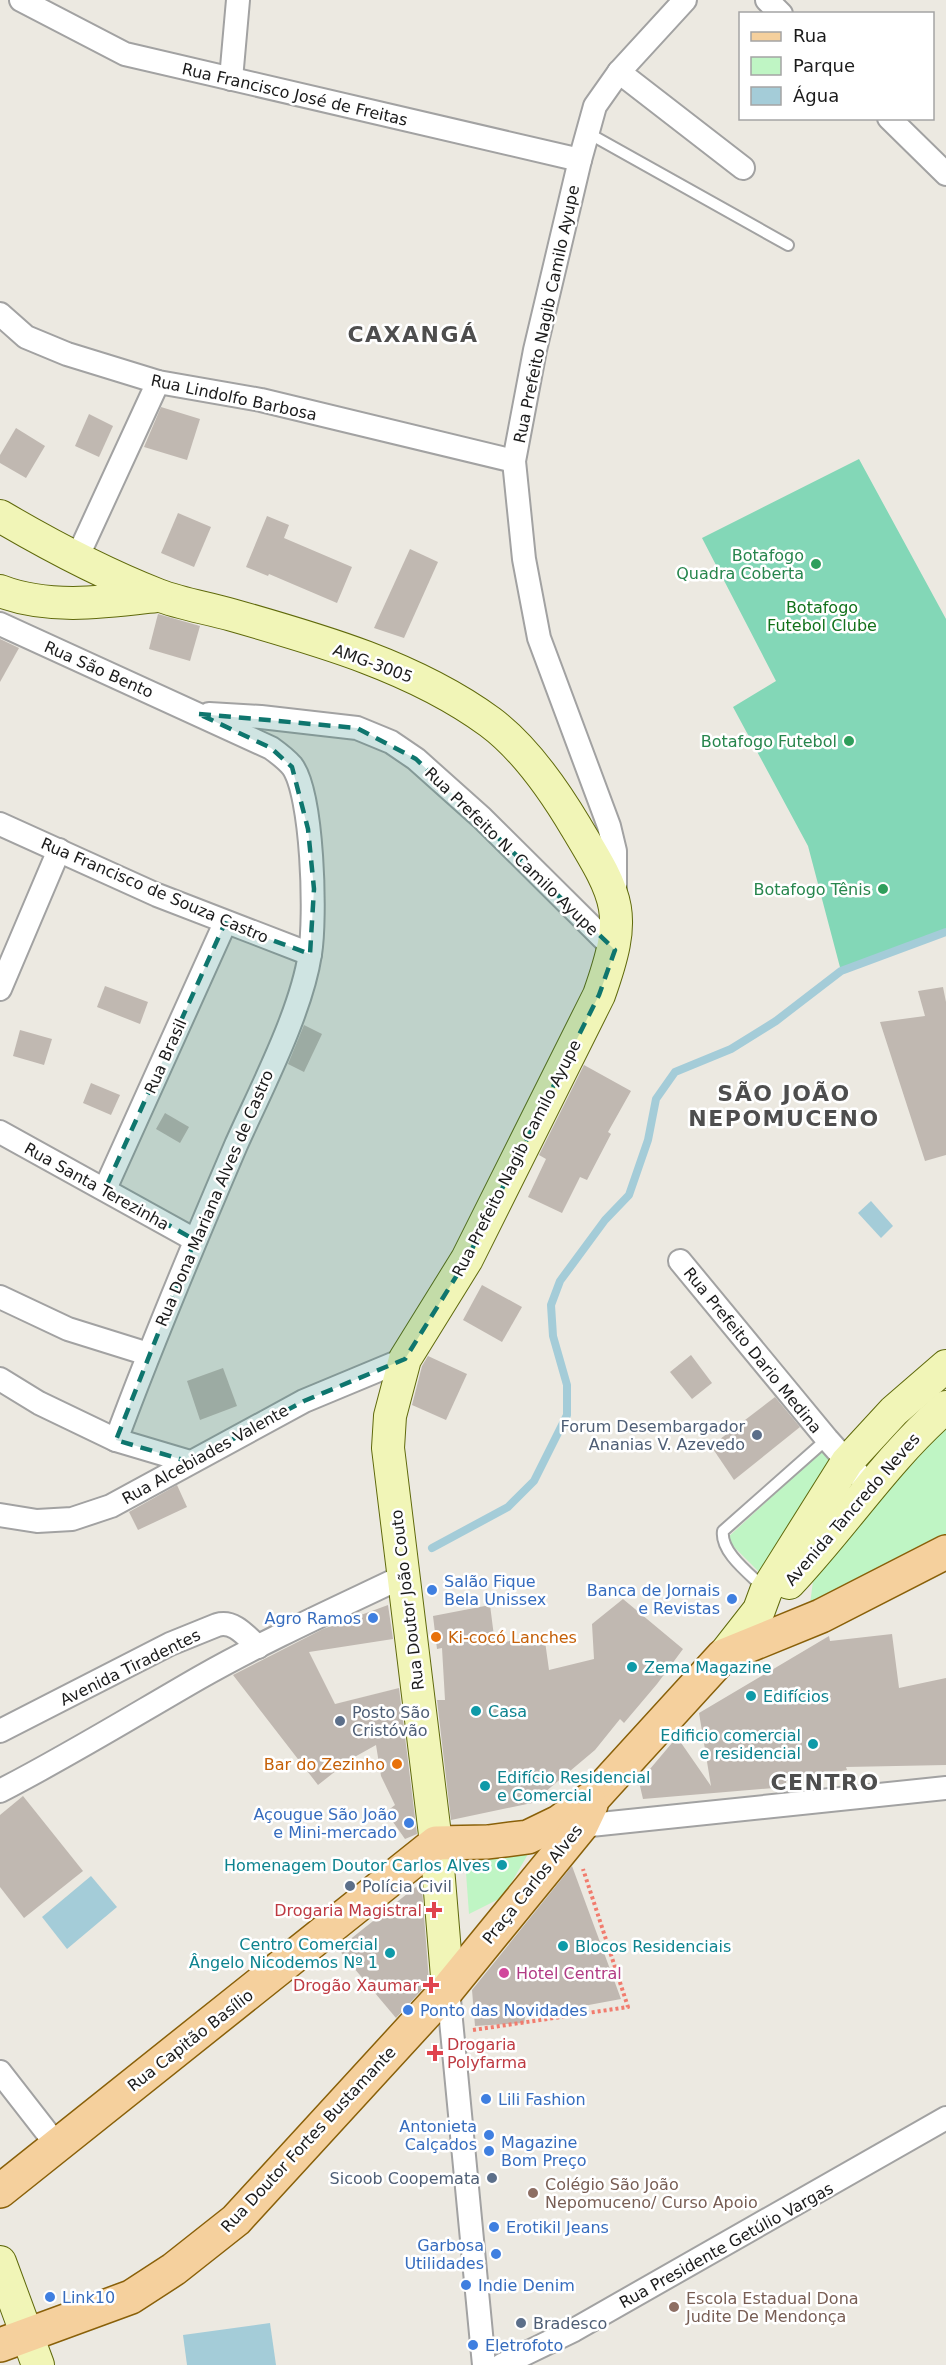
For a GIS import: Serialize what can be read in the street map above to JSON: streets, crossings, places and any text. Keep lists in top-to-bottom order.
{
  "streets": {
    "main road": [
      "Rua Prefeito Nagib Camilo Ayupe",
      "AMG-3005",
      "Avenida Tancredo Neves",
      "Rua Doutor João Couto",
      "Praça Carlos Alves",
      "Rua Capitão Basílio",
      "Rua Doutor Fortes Bustamante"
    ],
    "street": [
      "Rua Francisco José de Freitas",
      "Rua Lindolfo Barbosa",
      "Rua São Bento",
      "Rua Prefeito N. Camilo Ayupe",
      "Rua Francisco de Souza Castro",
      "Rua Brasil",
      "Rua Santa Terezinha",
      "Rua Dona Mariana Alves de Castro",
      "Rua Prefeito Dario Medina",
      "Rua Alcebiades Valente",
      "Avenida Tiradentes",
      "Rua Presidente Getúlio Vargas"
    ]
  },
  "crossings": [
    ["Rua Francisco José de Freitas", "Rua Prefeito Nagib Camilo Ayupe"],
    ["Rua Prefeito Nagib Camilo Ayupe", "Rua Lindolfo Barbosa"],
    ["Rua Prefeito Nagib Camilo Ayupe", "AMG-3005"],
    ["Rua Prefeito Nagib Camilo Ayupe", "Rua Prefeito N. Camilo Ayupe"],
    ["Rua Prefeito Nagib Camilo Ayupe", "Rua Alcebiades Valente"],
    ["Rua Prefeito Nagib Camilo Ayupe", "Rua Doutor João Couto"],
    ["AMG-3005", "Rua Prefeito N. Camilo Ayupe"],
    ["Rua São Bento", "Rua Prefeito N. Camilo Ayupe"],
    ["Rua São Bento", "Rua Francisco de Souza Castro"],
    ["Rua São Bento", "Rua Dona Mariana Alves de Castro"],
    ["Rua Francisco de Souza Castro", "Rua Brasil"],
    ["Rua Francisco de Souza Castro", "Rua Dona Mariana Alves de Castro"],
    ["Rua Brasil", "Rua Santa Terezinha"],
    ["Rua Santa Terezinha", "Rua Dona Mariana Alves de Castro"],
    ["Rua Prefeito Dario Medina", "Avenida Tancredo Neves"],
    ["Rua Alcebiades Valente", "Rua Doutor João Couto"],
    ["Avenida Tancredo Neves", "Praça Carlos Alves"],
    ["Rua Doutor João Couto", "Praça Carlos Alves"],
    ["Rua Doutor João Couto", "Rua Capitão Basílio"],
    ["Praça Carlos Alves", "Rua Capitão Basílio"],
    ["Praça Carlos Alves", "Rua Doutor Fortes Bustamante"]
  ],
  "districts": ["CAXANGÁ", "SÃO JOÃO NEPOMUCENO", "CENTRO"],
  "parks": ["Botafogo Futebol Clube"],
  "places": {
    "other": [
      "Botafogo Quadra Coberta",
      "Botafogo Futebol",
      "Botafogo Tênis",
      "Forum Desembargador Ananias V. Azevedo",
      "Salão Fique Bela Unissex",
      "Banca de Jornais e Revistas",
      "Agro Ramos",
      "Ki-cocó Lanches",
      "Zema Magazine",
      "Edifícios",
      "Casa",
      "Posto São Cristóvão",
      "Edificio comercial e residencial",
      "Bar do Zezinho",
      "Edifício Residencial e Comercial",
      "Açougue São João e Mini-mercado",
      "Homenagem Doutor Carlos Alves",
      "Polícia Civil",
      "Blocos Residenciais",
      "Centro Comercial Ângelo Nicodemos Nº 1",
      "Hotel Central",
      "Ponto das Novidades",
      "Lili Fashion",
      "Antonieta Calçados",
      "Magazine Bom Preço",
      "Sicoob Coopemata",
      "Colégio São João Nepomuceno/ Curso Apoio",
      "Erotikil Jeans",
      "Garbosa Utilidades",
      "Indie Denim",
      "Link10",
      "Escola Estadual Dona Judite De Mendonça",
      "Bradesco",
      "Eletrofoto"
    ],
    "health": ["Drogaria Magistral", "Drogão Xaumar", "Drogaria Polyfarma"]
  },
  "legend": ["Rua", "Parque", "Água"]
}
